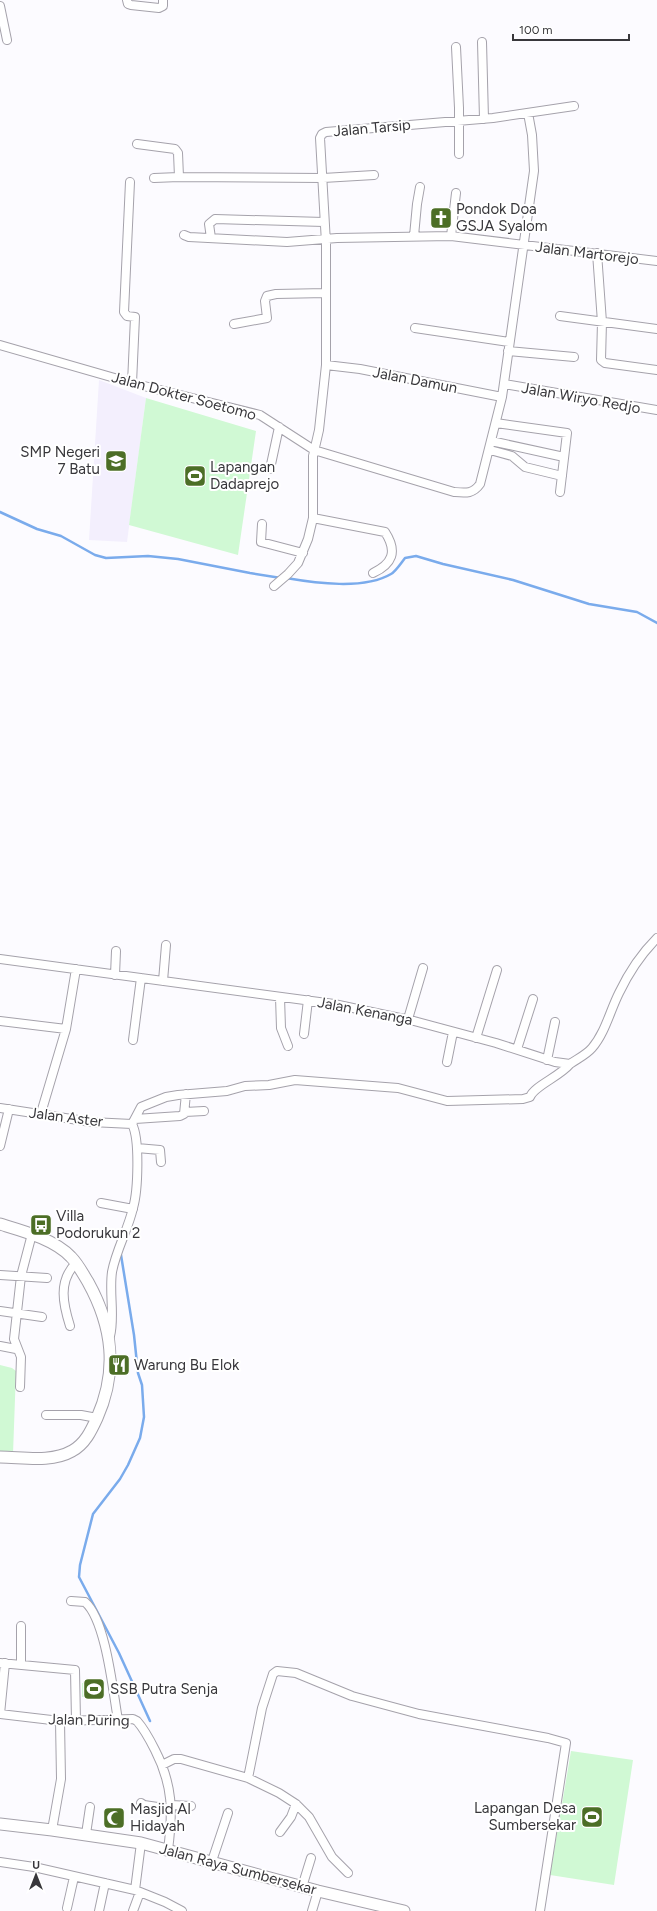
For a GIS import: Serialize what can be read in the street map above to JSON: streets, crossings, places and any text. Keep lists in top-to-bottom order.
{
  "streets": {
    "main road": ["Jalan Raya Sumbersekar"],
    "street": [
      "Jalan Tarsip",
      "Jalan Martorejo",
      "Jalan Damun",
      "Jalan Dokter Soetomo",
      "Jalan Wiryo Redjo",
      "Jalan Kenanga",
      "Jalan Aster",
      "Jalan Puring"
    ]
  },
  "crossings": [
    ["Jalan Tarsip", "Jalan Martorejo"],
    ["Jalan Tarsip", "Jalan Damun"],
    ["Jalan Tarsip", "Jalan Dokter Soetomo"],
    ["Jalan Puring", "Jalan Raya Sumbersekar"]
  ],
  "places": {
    "church": ["Pondok Doa GSJA Syalom"],
    "school or university": ["SMP Negeri 7 Batu"],
    "sports": ["Lapangan Dadaprejo", "SSB Putra Senja", "Lapangan Desa Sumbersekar"],
    "bus stop": ["Villa Podorukun 2"],
    "restaurant": ["Warung Bu Elok"],
    "mosque": ["Masjid Al Hidayah"]
  },
  "scale_bar": "100 m",
  "north": "top"
}
